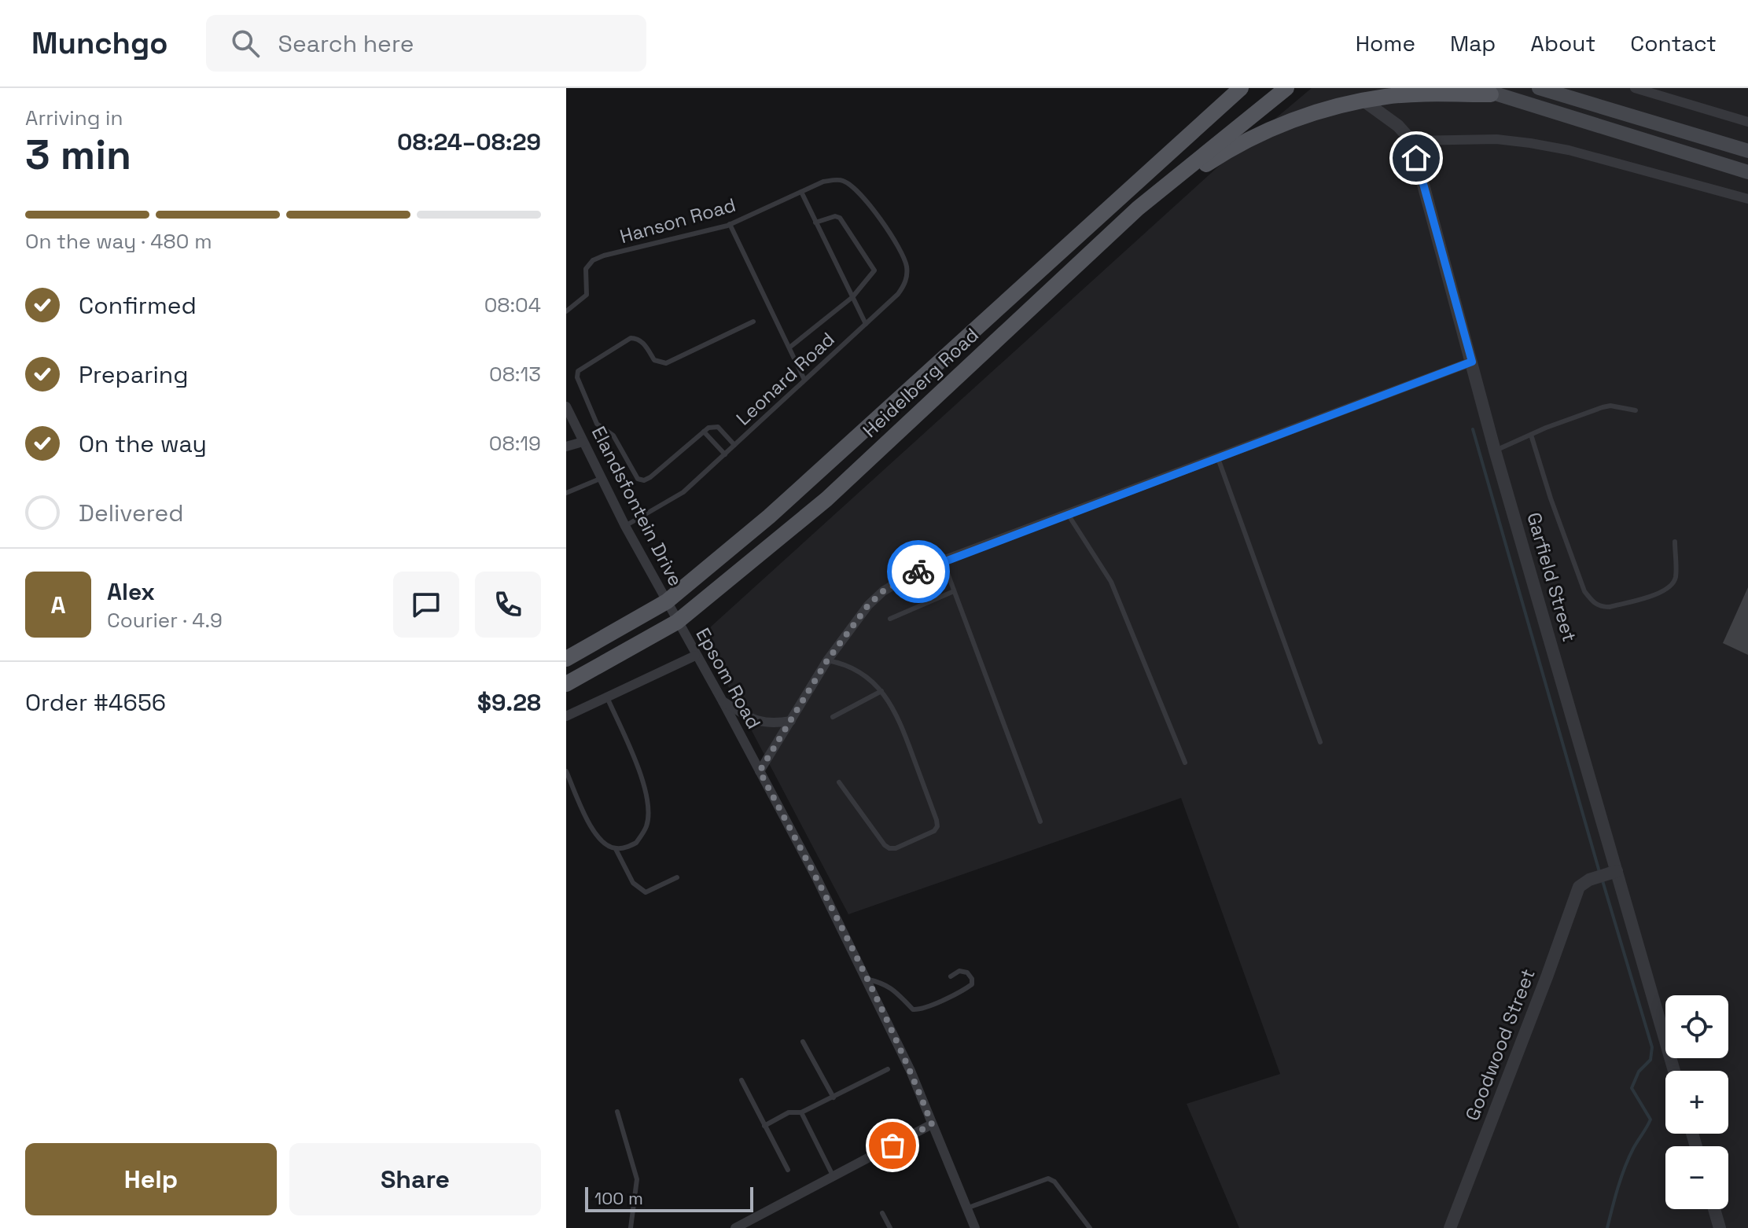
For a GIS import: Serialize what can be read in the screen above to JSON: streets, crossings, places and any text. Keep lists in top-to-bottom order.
{
  "streets": {
    "main road": ["Heidelberg Road"],
    "street": [
      "Elandsfontein Drive",
      "Garfield Street",
      "Epsom Road",
      "Goodwood Street"
    ],
    "lane": ["Hanson Road", "Leonard Road"]
  },
  "crossings": [
    ["Hanson Road", "Leonard Road"],
    ["Leonard Road", "Elandsfontein Drive"],
    ["Heidelberg Road", "Elandsfontein Drive"],
    ["Heidelberg Road", "Epsom Road"],
    ["Elandsfontein Drive", "Epsom Road"],
    ["Garfield Street", "Goodwood Street"]
  ],
  "scale_bar": "100 m",
  "page": {
    "header": "Munchgo",
    "search": "Search here",
    "nav": [
      "Home",
      "Map",
      "About",
      "Contact"
    ],
    "heading": ["3 min", "Arriving in", "08:24–08:29"],
    "panel": [
      "Alex",
      "Courier · 4.9",
      "Order #4656",
      "$9.28"
    ],
    "bar": "On the way · 480 m",
    "list": [
      ["Confirmed", "08:04"],
      ["Preparing", "08:13"],
      ["On the way", "08:19"],
      "Delivered"
    ],
    "round": "A",
    "map_buttons": ["+", "−"],
    "buttons": ["Help", "Share"],
    "scale": "100 m"
  }
}
